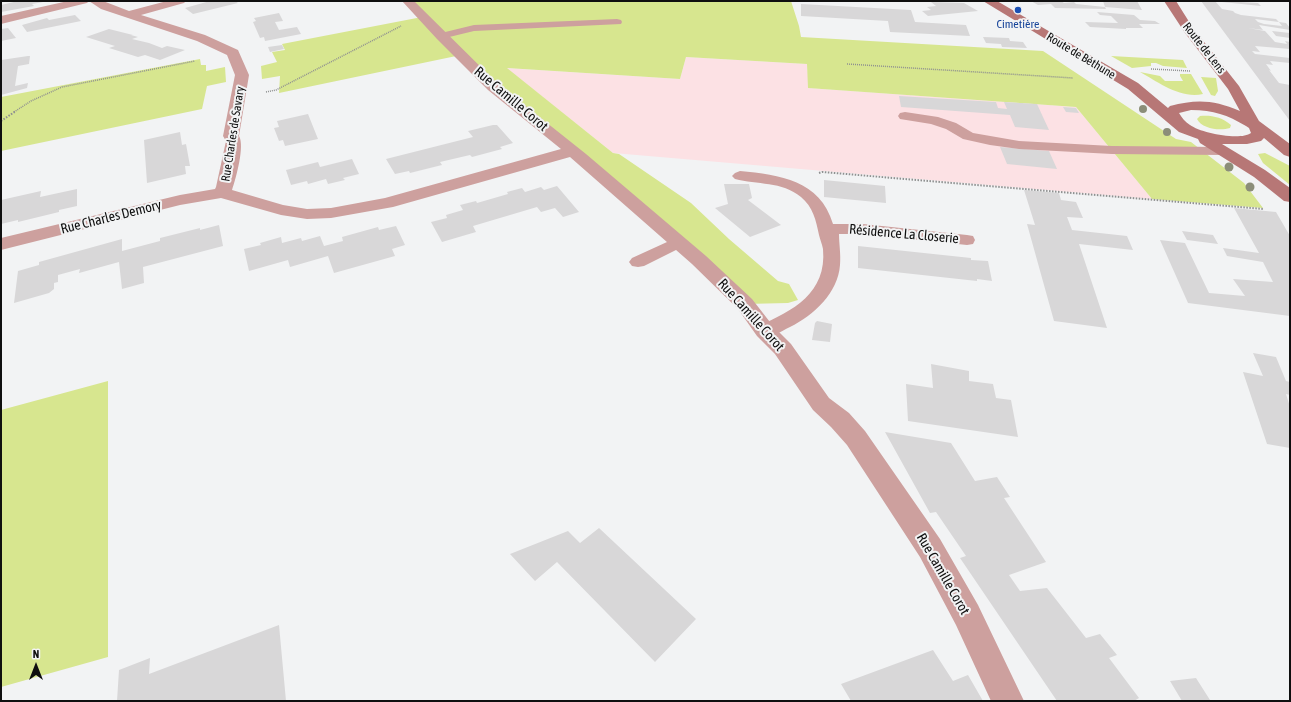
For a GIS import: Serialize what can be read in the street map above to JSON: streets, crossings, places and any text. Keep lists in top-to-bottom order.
{
  "streets": {
    "main road": ["Route de Lens", "Route de Béthune"],
    "street": ["Rue Camille Corot", "Rue Charles de Savary", "Rue Charles Demory"],
    "lane": ["Résidence La Closerie"]
  },
  "crossings": [
    ["Rue Camille Corot", "Rue Charles de Savary"],
    ["Rue Camille Corot", "Résidence La Closerie"],
    ["Rue Charles de Savary", "Rue Charles Demory"]
  ],
  "places": ["Cimetière"],
  "north": "top"
}
